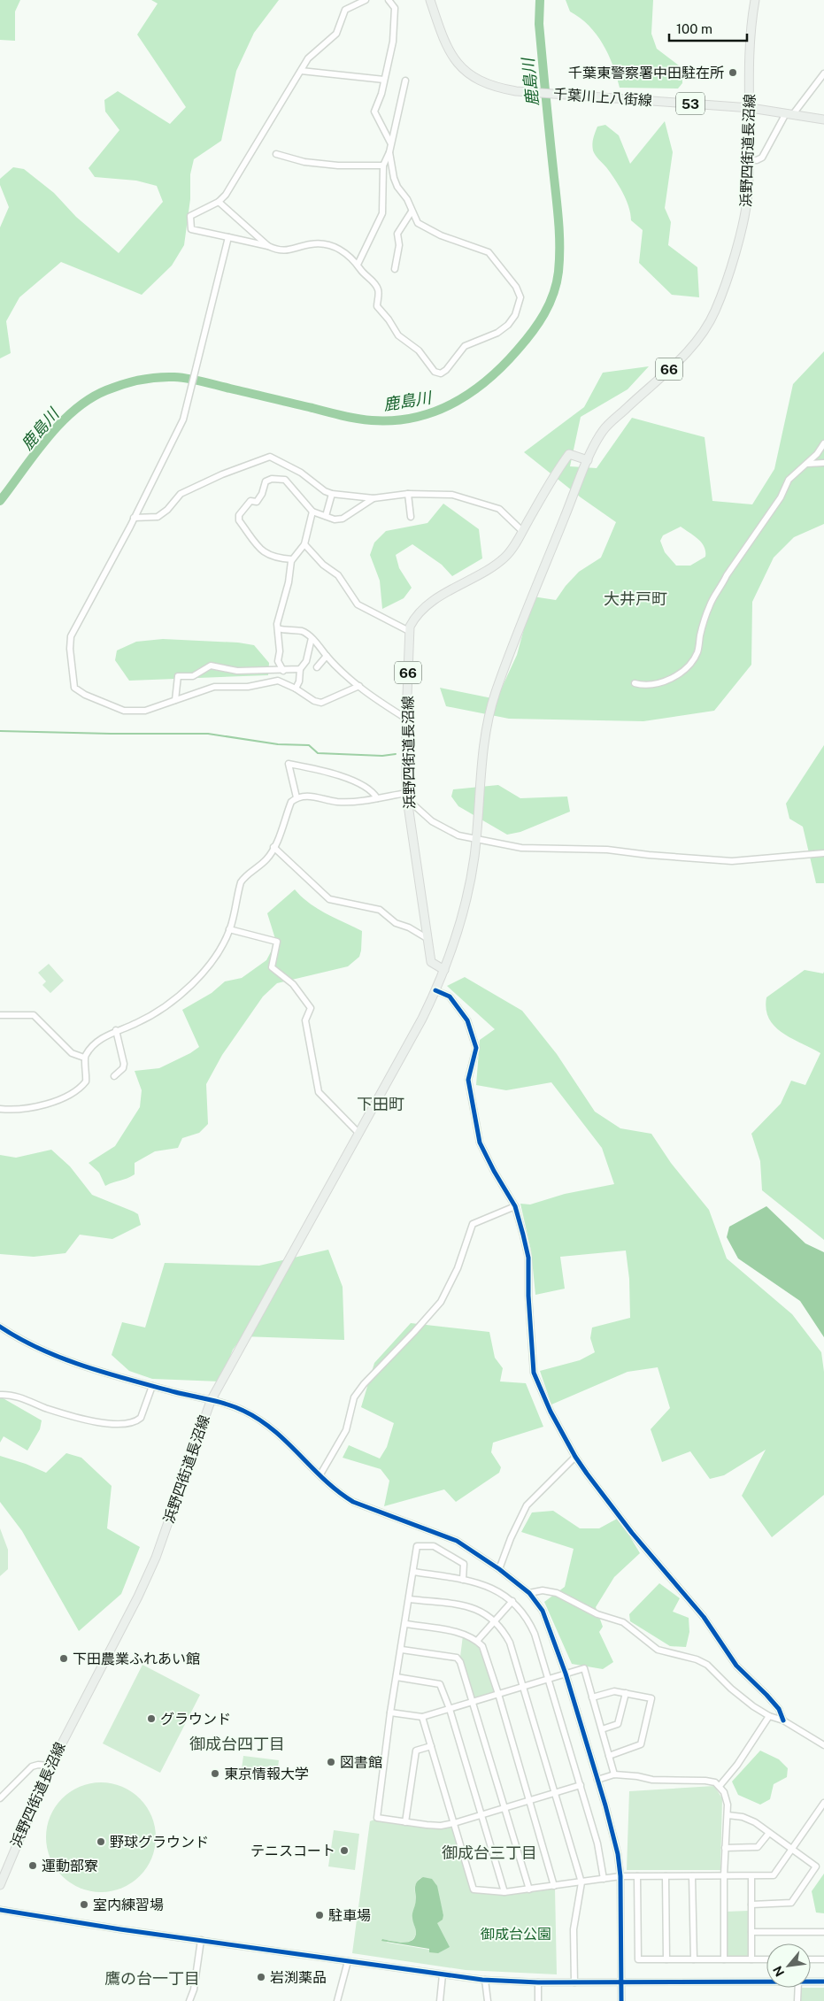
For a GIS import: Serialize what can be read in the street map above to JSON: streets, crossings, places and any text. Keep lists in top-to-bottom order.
{
  "streets": {
    "main road": [
      "千葉川上八街線",
      "53",
      "浜野四街道長沼線",
      "66"
    ]
  },
  "crossings": [
    ["千葉川上八街線", "浜野四街道長沼線"]
  ],
  "districts": [
    "大井戸町",
    "下田町",
    "御成台四丁目",
    "御成台三丁目",
    "鷹の台一丁目"
  ],
  "water": ["鹿島川"],
  "parks": ["御成台公園"],
  "places": [
    "千葉東警察署中田駐在所",
    "下田農業ふれあい館",
    "グラウンド",
    "図書館",
    "東京情報大学",
    "野球グラウンド",
    "テニスコート",
    "運動部寮",
    "室内練習場",
    "駐車場",
    "岩渕薬品"
  ],
  "scale_bar": "100 m",
  "north": "bottom left"
}
